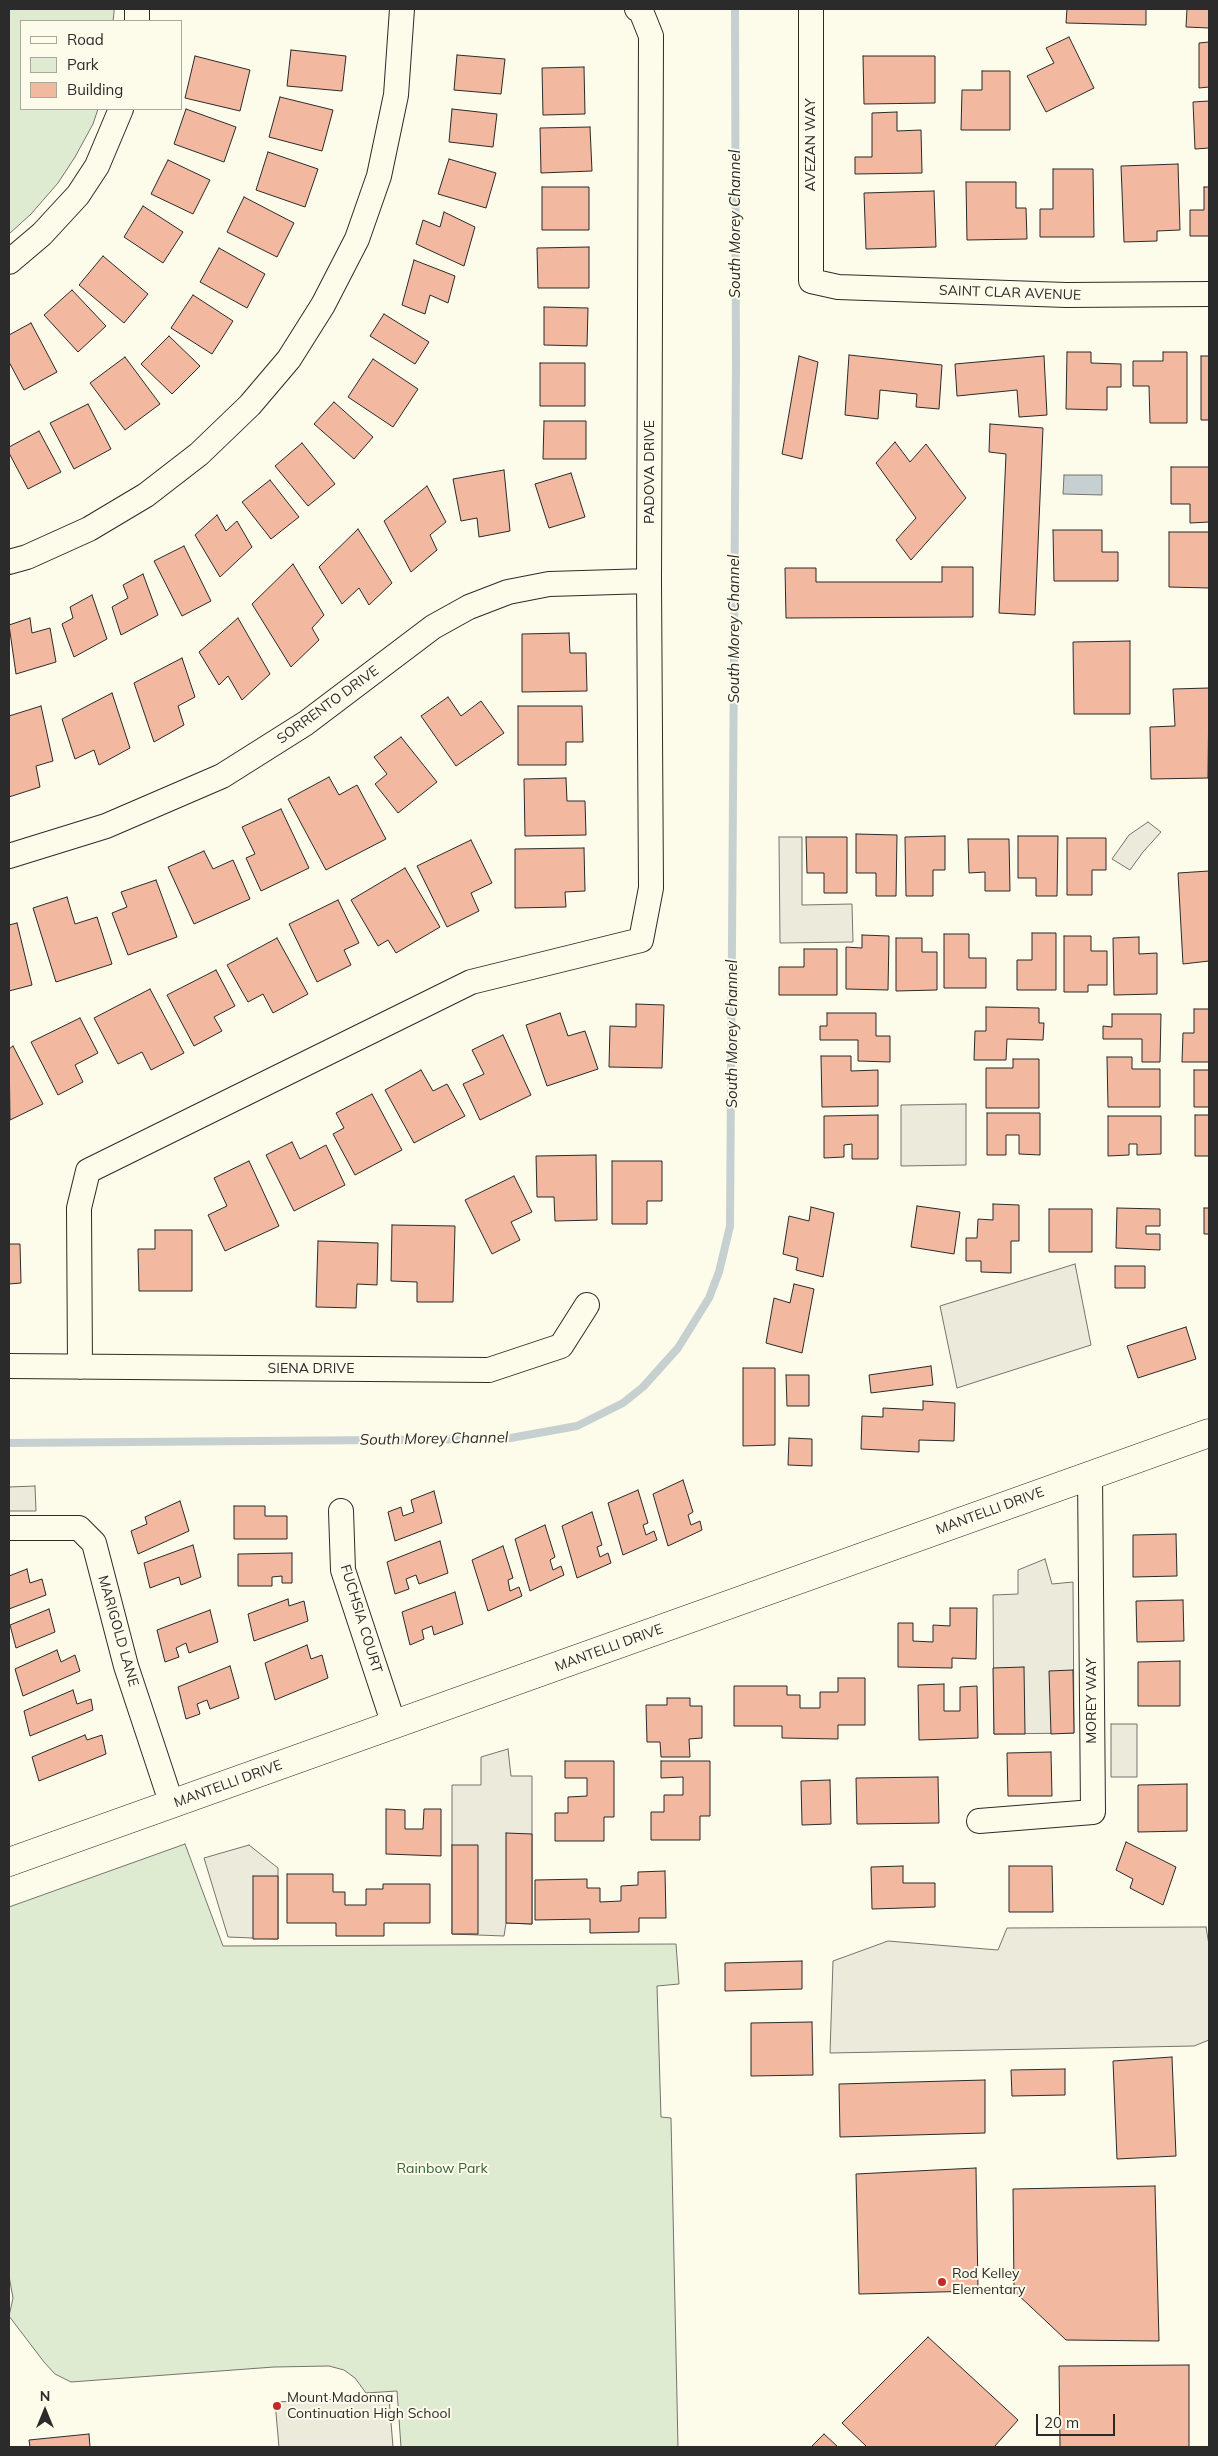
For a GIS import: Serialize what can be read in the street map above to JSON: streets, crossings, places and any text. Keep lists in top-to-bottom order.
{
  "streets": {
    "street": [
      "AVEZAN WAY",
      "SAINT CLAR AVENUE",
      "PADOVA DRIVE",
      "SORRENTO DRIVE",
      "SIENA DRIVE",
      "MANTELLI DRIVE",
      "FUCHSIA COURT",
      "MARIGOLD LANE",
      "MOREY WAY"
    ]
  },
  "crossings": [
    ["AVEZAN WAY", "SAINT CLAR AVENUE"],
    ["PADOVA DRIVE", "SORRENTO DRIVE"],
    ["PADOVA DRIVE", "SIENA DRIVE"],
    ["MANTELLI DRIVE", "FUCHSIA COURT"],
    ["MANTELLI DRIVE", "MARIGOLD LANE"],
    ["MANTELLI DRIVE", "MOREY WAY"]
  ],
  "water": ["South Morey Channel"],
  "parks": ["Rainbow Park"],
  "places": ["Rod Kelley Elementary", "Mount Madonna Continuation High School"],
  "legend": ["Road", "Park", "Building"],
  "scale_bar": "20 m",
  "north": "top"
}
